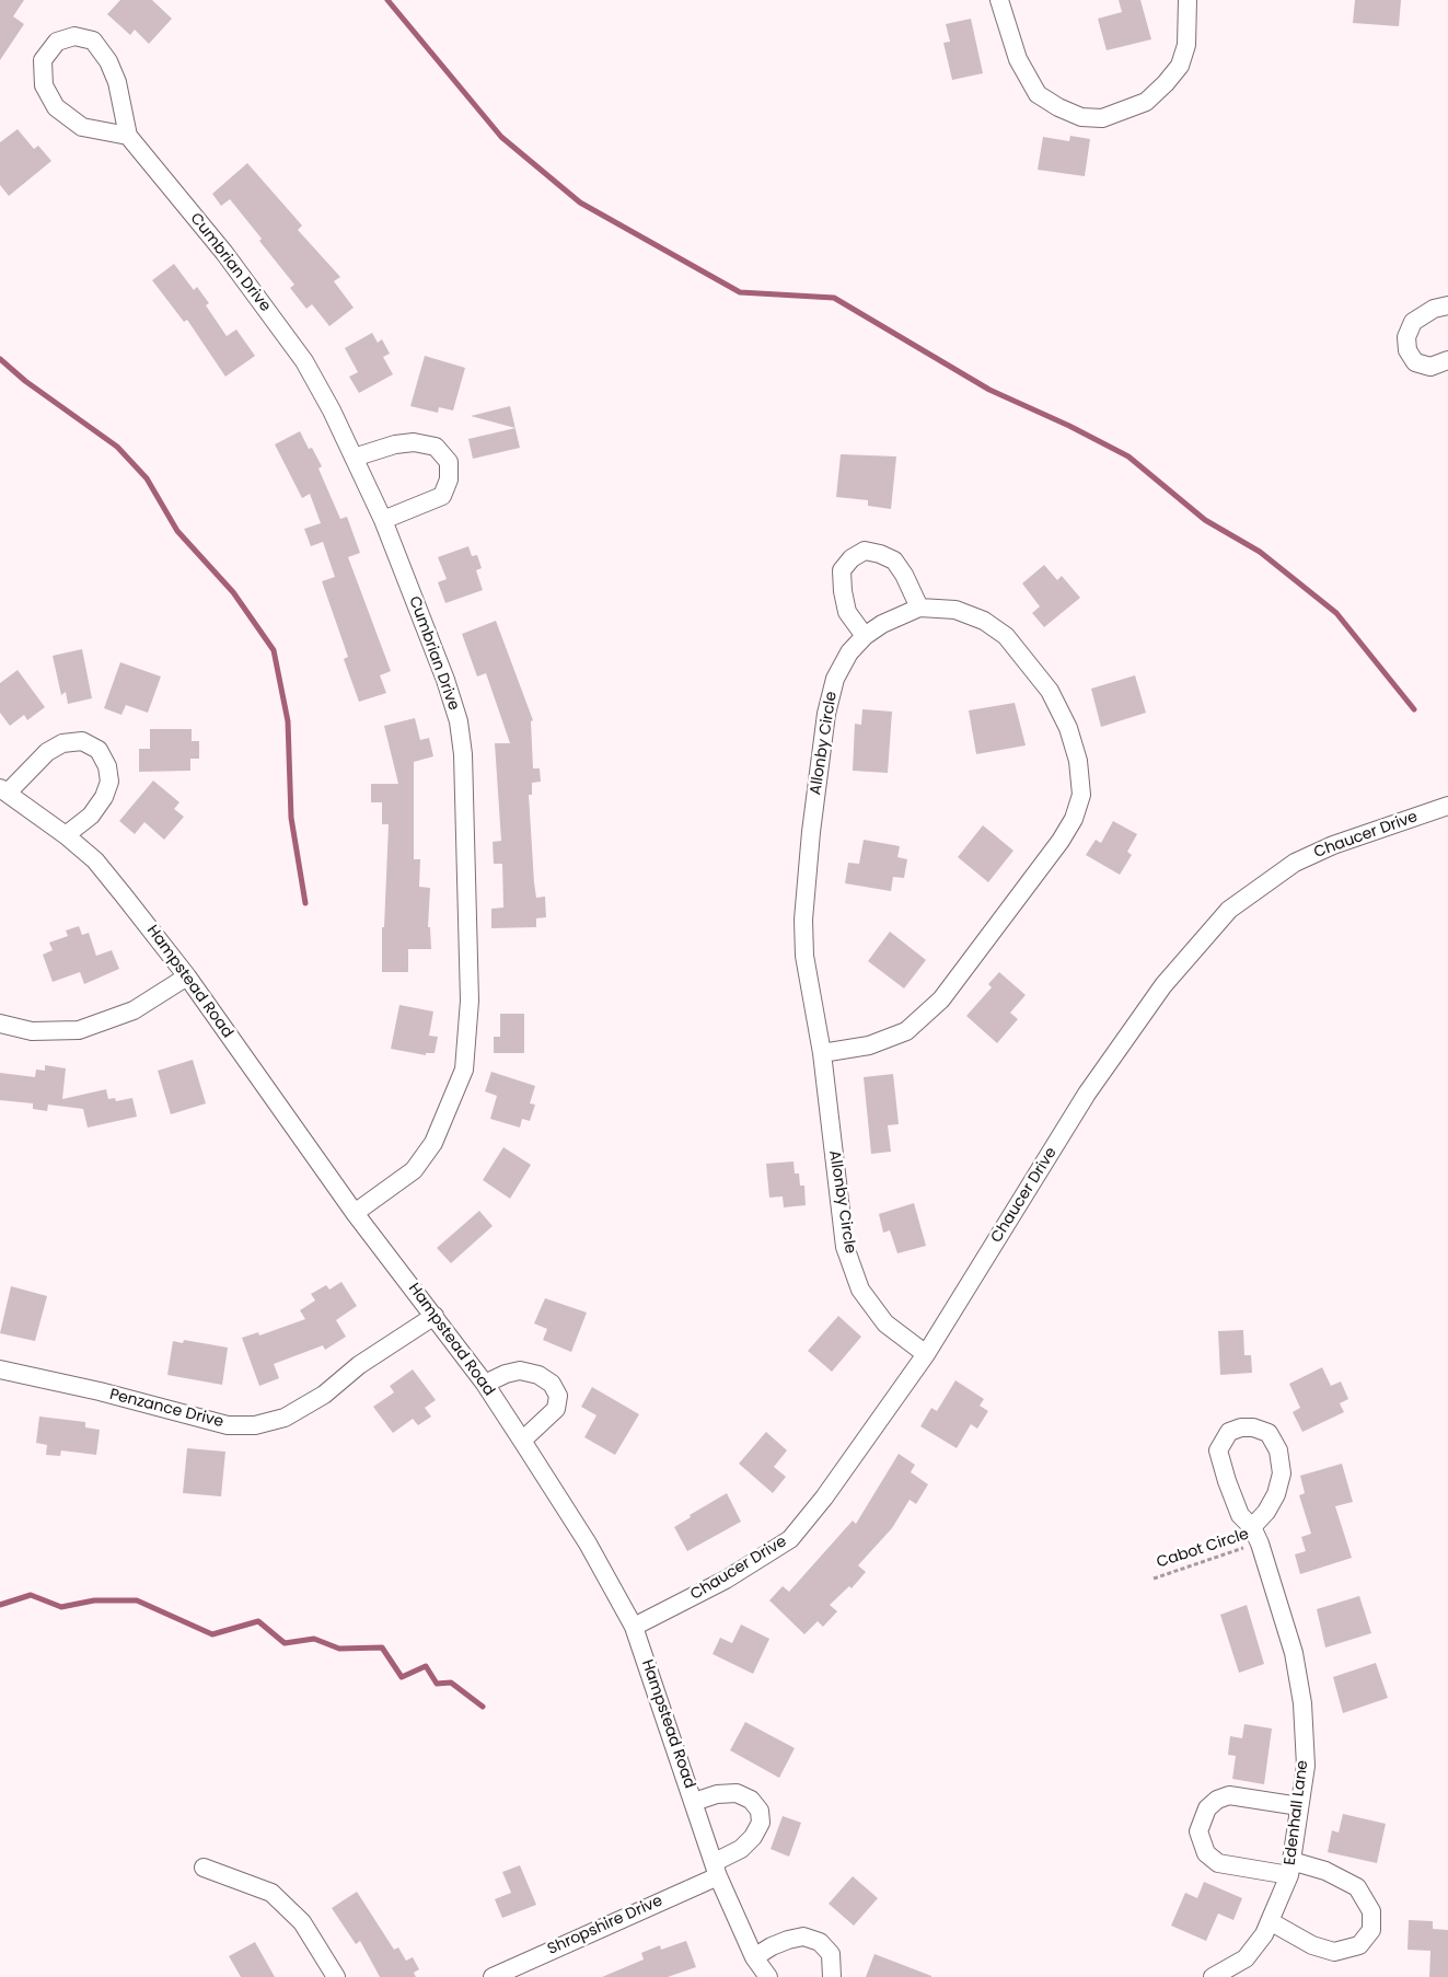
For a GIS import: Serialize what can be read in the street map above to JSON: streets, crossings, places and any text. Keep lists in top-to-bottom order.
{
  "streets": {
    "street": [
      "Cumbrian Drive",
      "Allonby Circle",
      "Chaucer Drive",
      "Hampstead Road",
      "Penzance Drive",
      "Edenhall Lane",
      "Shropshire Drive"
    ],
    "path": ["Cabot Circle"]
  },
  "crossings": [
    ["Cumbrian Drive", "Hampstead Road"],
    ["Allonby Circle", "Chaucer Drive"],
    ["Chaucer Drive", "Hampstead Road"],
    ["Hampstead Road", "Penzance Drive"],
    ["Hampstead Road", "Shropshire Drive"],
    ["Cabot Circle", "Edenhall Lane"]
  ]
}
